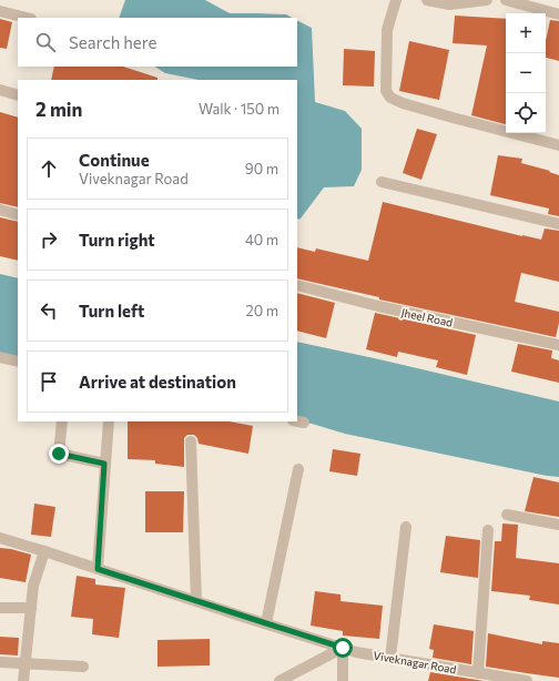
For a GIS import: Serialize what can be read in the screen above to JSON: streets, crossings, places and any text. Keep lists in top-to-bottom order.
{
  "streets": {
    "street": ["Jheel Road", "Viveknagar Road"]
  },
  "page": {
    "map_buttons": ["+", "−"],
    "search": "Search here",
    "heading": ["2 min", "Walk · 150 m"],
    "list": [
      ["Continue", "Viveknagar Road", "90 m"],
      ["Turn right", "40 m"],
      ["Turn left", "20 m"],
      "Arrive at destination"
    ]
  }
}
